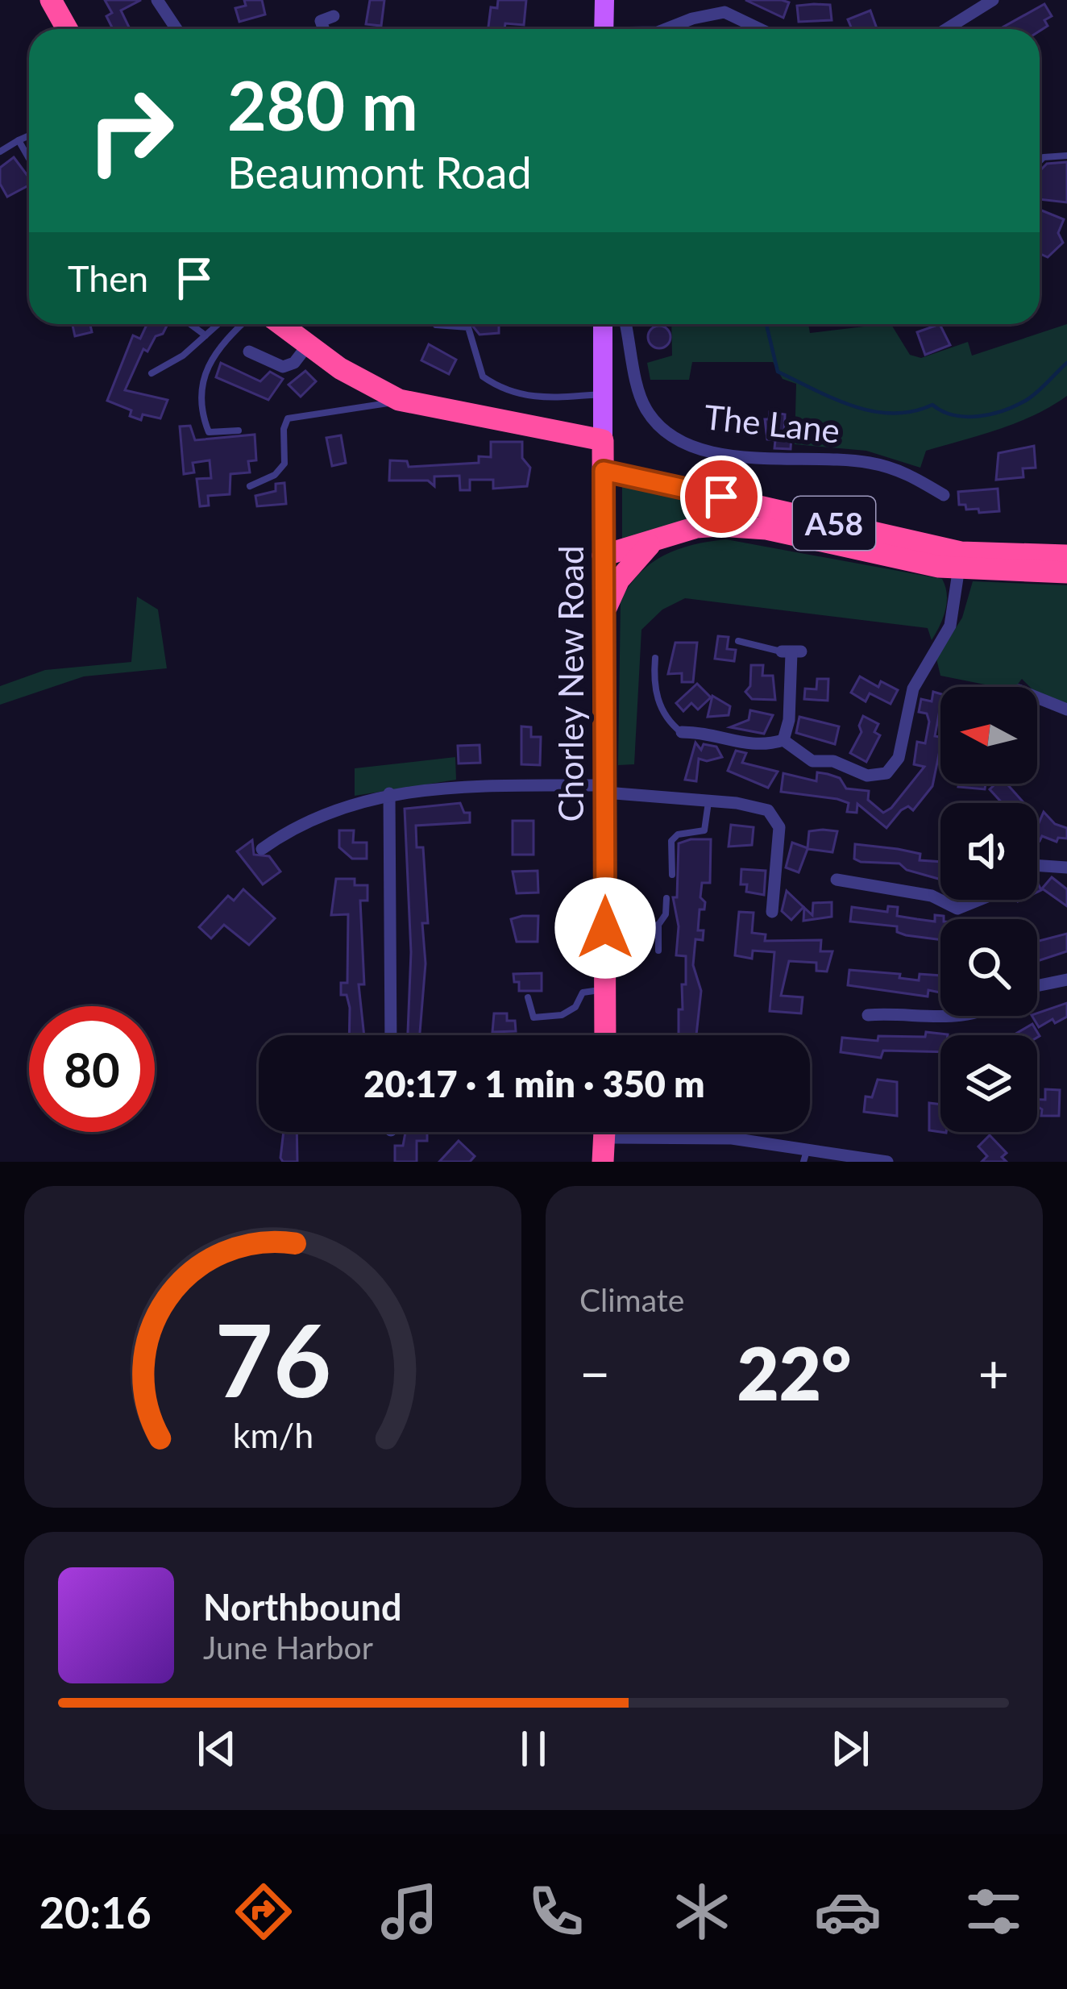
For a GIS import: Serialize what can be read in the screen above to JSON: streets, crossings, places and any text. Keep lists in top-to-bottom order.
{
  "streets": {
    "highway": ["A58", "Chorley New Road"],
    "street": ["The Lane"]
  },
  "crossings": [
    ["A58", "Chorley New Road"]
  ],
  "north": "left",
  "page": {
    "turn": ["280 m", "Beaumont Road"],
    "then": "Then",
    "limit": "80",
    "trip": "20:17 · 1 min · 350 m",
    "tile": "Climate",
    "heat": ["−", "22°", "+"],
    "song": ["Northbound", "June Harbor"],
    "tabs": "20:16",
    "gauge": ["76", "km/h"]
  }
}
